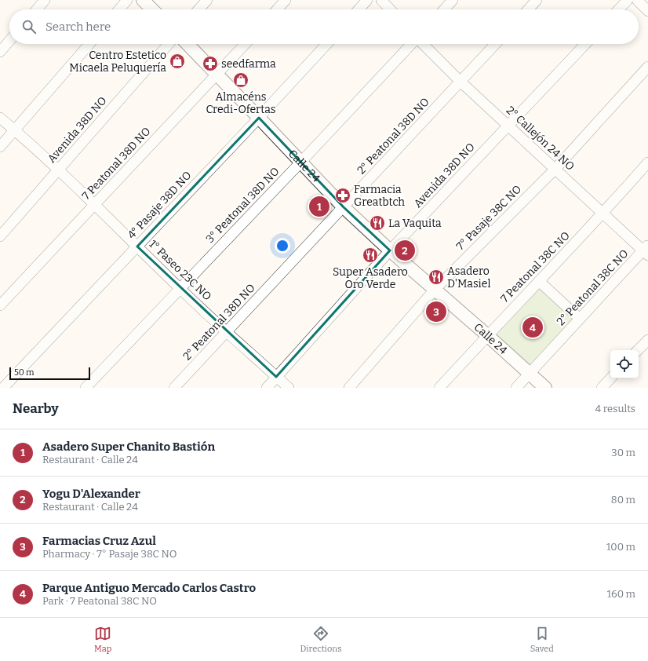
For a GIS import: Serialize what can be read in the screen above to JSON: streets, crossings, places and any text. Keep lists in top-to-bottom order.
{
  "streets": {
    "street": [
      "Avenida 38D NO",
      "2° Peatonal 38D NO",
      "2° Callejón 24 NO",
      "7 Peatonal 38D NO",
      "Calle 24",
      "4° Pasaje 38D NO",
      "3° Peatonal 38D NO",
      "7° Pasaje 38C NO",
      "7 Peatonal 38C NO",
      "1° Paseo 23C NO",
      "2° Peatonal 38C NO"
    ]
  },
  "crossings": [
    ["Avenida 38D NO", "2° Callejón 24 NO"],
    ["Avenida 38D NO", "Calle 24"],
    ["Avenida 38D NO", "1° Paseo 23C NO"],
    ["2° Peatonal 38D NO", "2° Callejón 24 NO"],
    ["2° Peatonal 38D NO", "Calle 24"],
    ["2° Peatonal 38D NO", "1° Paseo 23C NO"],
    ["2° Callejón 24 NO", "7° Pasaje 38C NO"],
    ["2° Callejón 24 NO", "7 Peatonal 38C NO"],
    ["2° Callejón 24 NO", "2° Peatonal 38C NO"],
    ["7 Peatonal 38D NO", "Calle 24"],
    ["7 Peatonal 38D NO", "1° Paseo 23C NO"],
    ["Calle 24", "4° Pasaje 38D NO"],
    ["Calle 24", "3° Peatonal 38D NO"],
    ["Calle 24", "7° Pasaje 38C NO"],
    ["Calle 24", "7 Peatonal 38C NO"],
    ["Calle 24", "2° Peatonal 38C NO"],
    ["4° Pasaje 38D NO", "1° Paseo 23C NO"],
    ["3° Peatonal 38D NO", "1° Paseo 23C NO"]
  ],
  "places": {
    "shop": ["Centro Estetico Micaela Peluquería", "Almacéns Credi-Ofertas"],
    "pharmacy": ["seedfarma", "Farmacia Greatbtch"],
    "restaurant": ["La Vaquita", "Super Asadero Oro Verde", "Asadero D'Masiel"]
  },
  "scale_bar": "50 m",
  "page": {
    "search": "Search here",
    "pins": [
      "1",
      "2",
      "3",
      "4"
    ],
    "scale": "50 m",
    "heading": ["Nearby", "4 results"],
    "list": [
      {
        "mark": "1",
        "name": "Asadero Super Chanito Bastión",
        "note": "Restaurant · Calle 24",
        "value": "30 m"
      },
      {
        "mark": "2",
        "name": "Yogu D'Alexander",
        "note": "Restaurant · Calle 24",
        "value": "80 m"
      },
      {
        "mark": "3",
        "name": "Farmacias Cruz Azul",
        "note": "Pharmacy · 7° Pasaje 38C NO",
        "value": "100 m"
      },
      {
        "mark": "4",
        "name": "Parque Antiguo Mercado Carlos Castro",
        "note": "Park · 7 Peatonal 38C NO",
        "value": "160 m"
      }
    ],
    "nav": ["Map", "Directions", "Saved"]
  }
}
